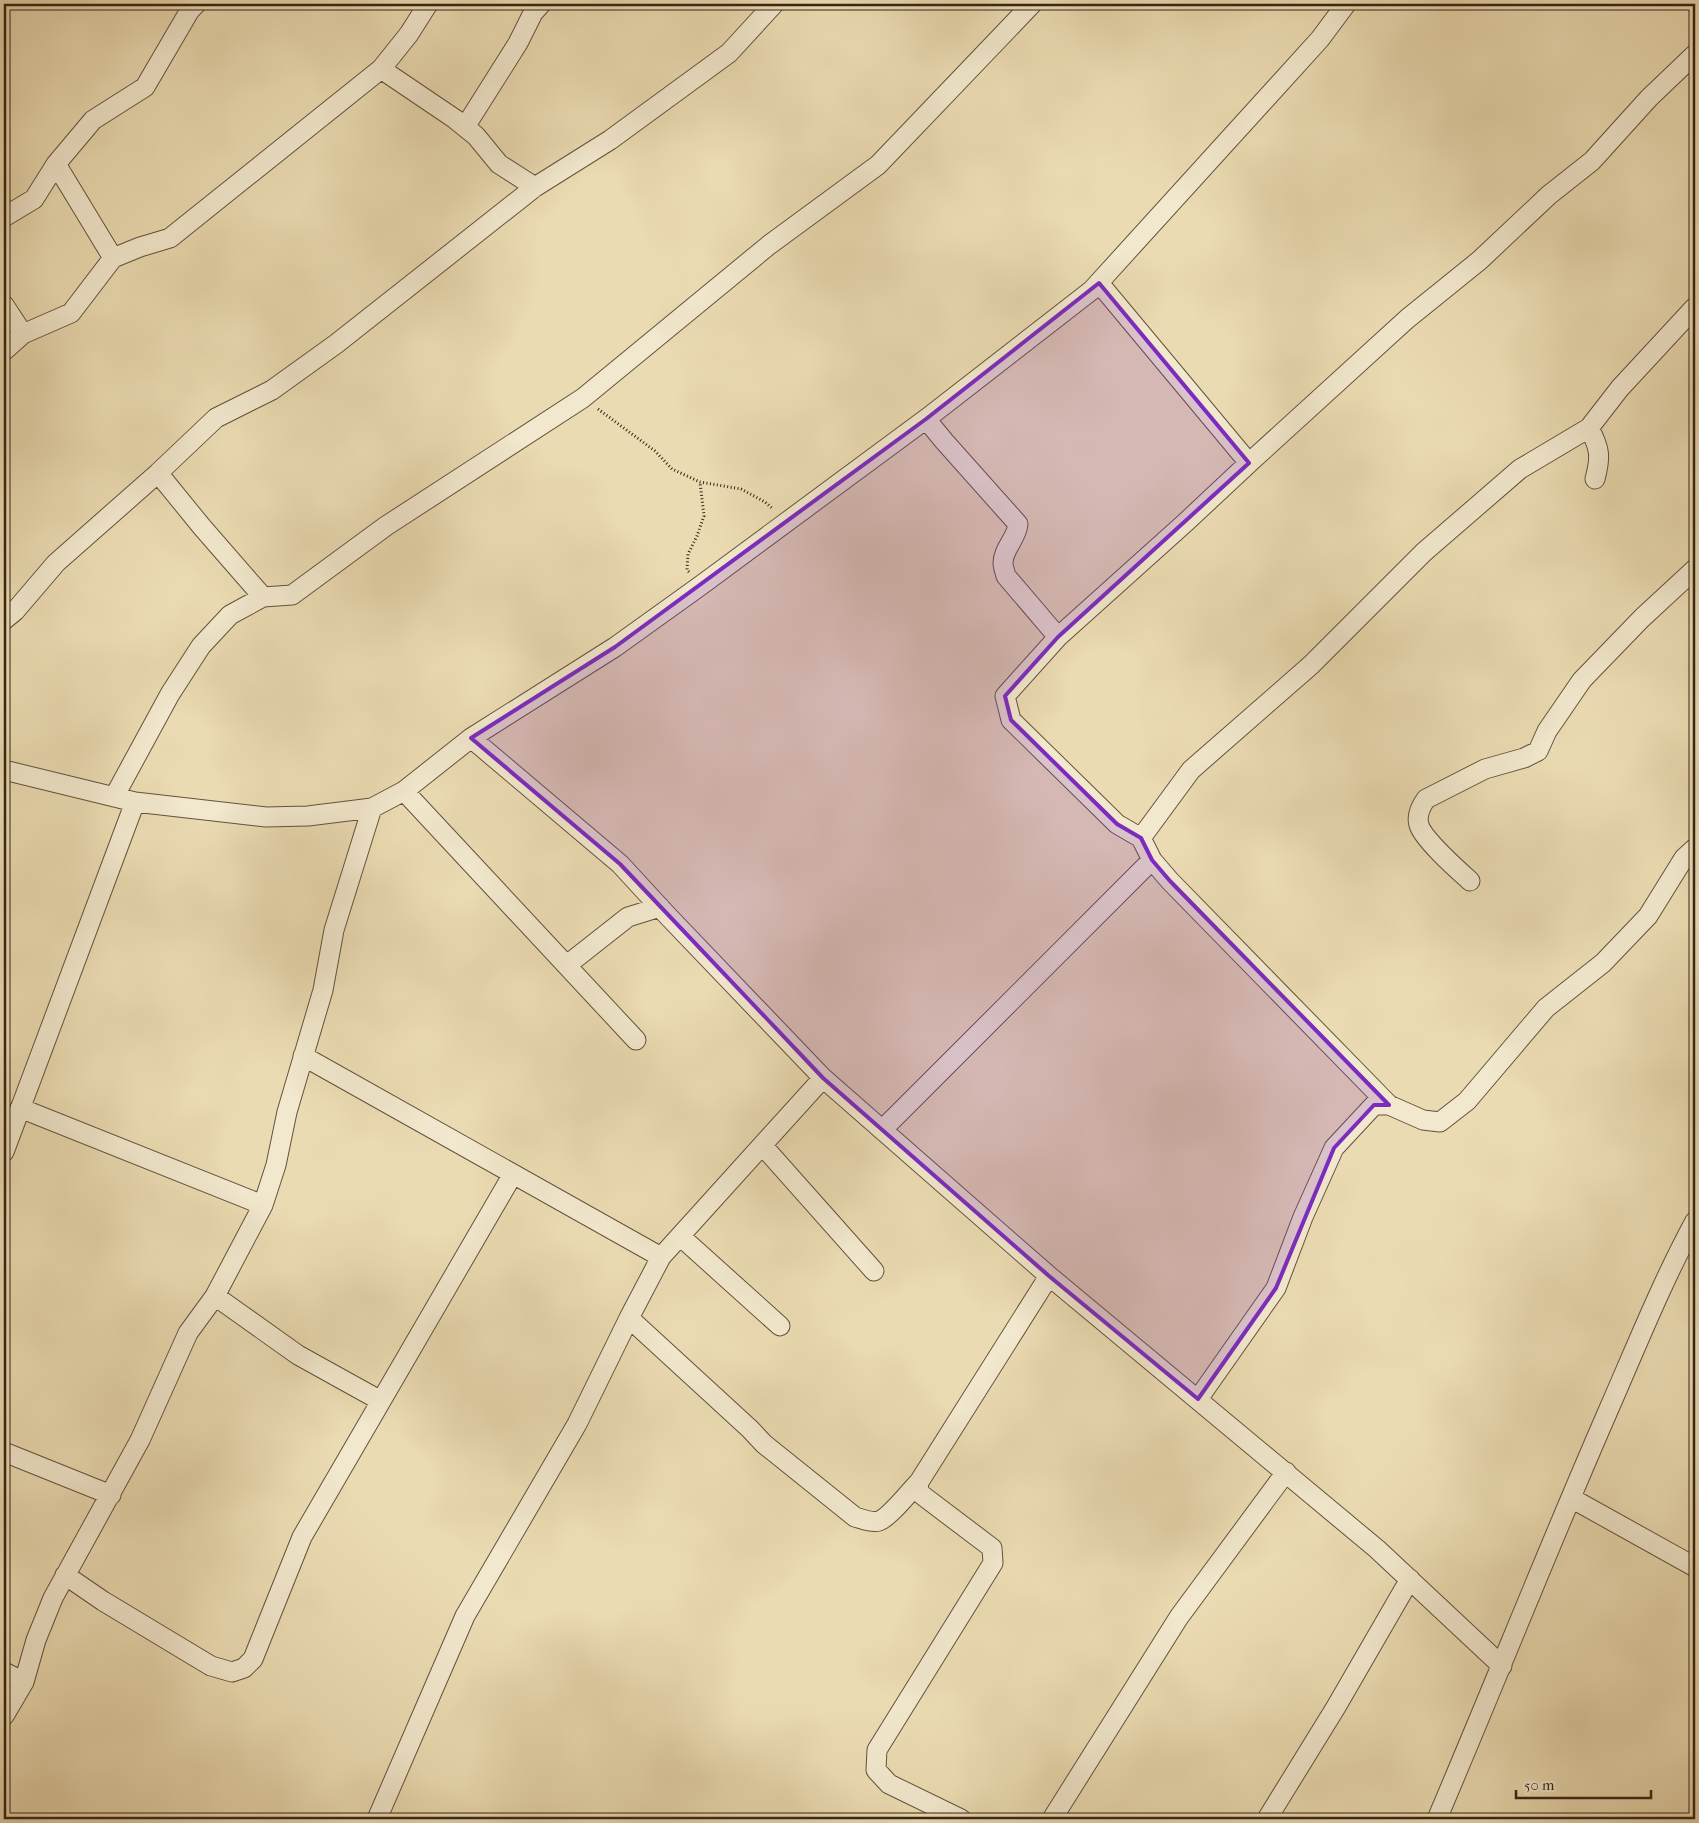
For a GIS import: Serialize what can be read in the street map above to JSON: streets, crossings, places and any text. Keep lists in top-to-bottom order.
{
  "scale_bar": "50 m"
}
